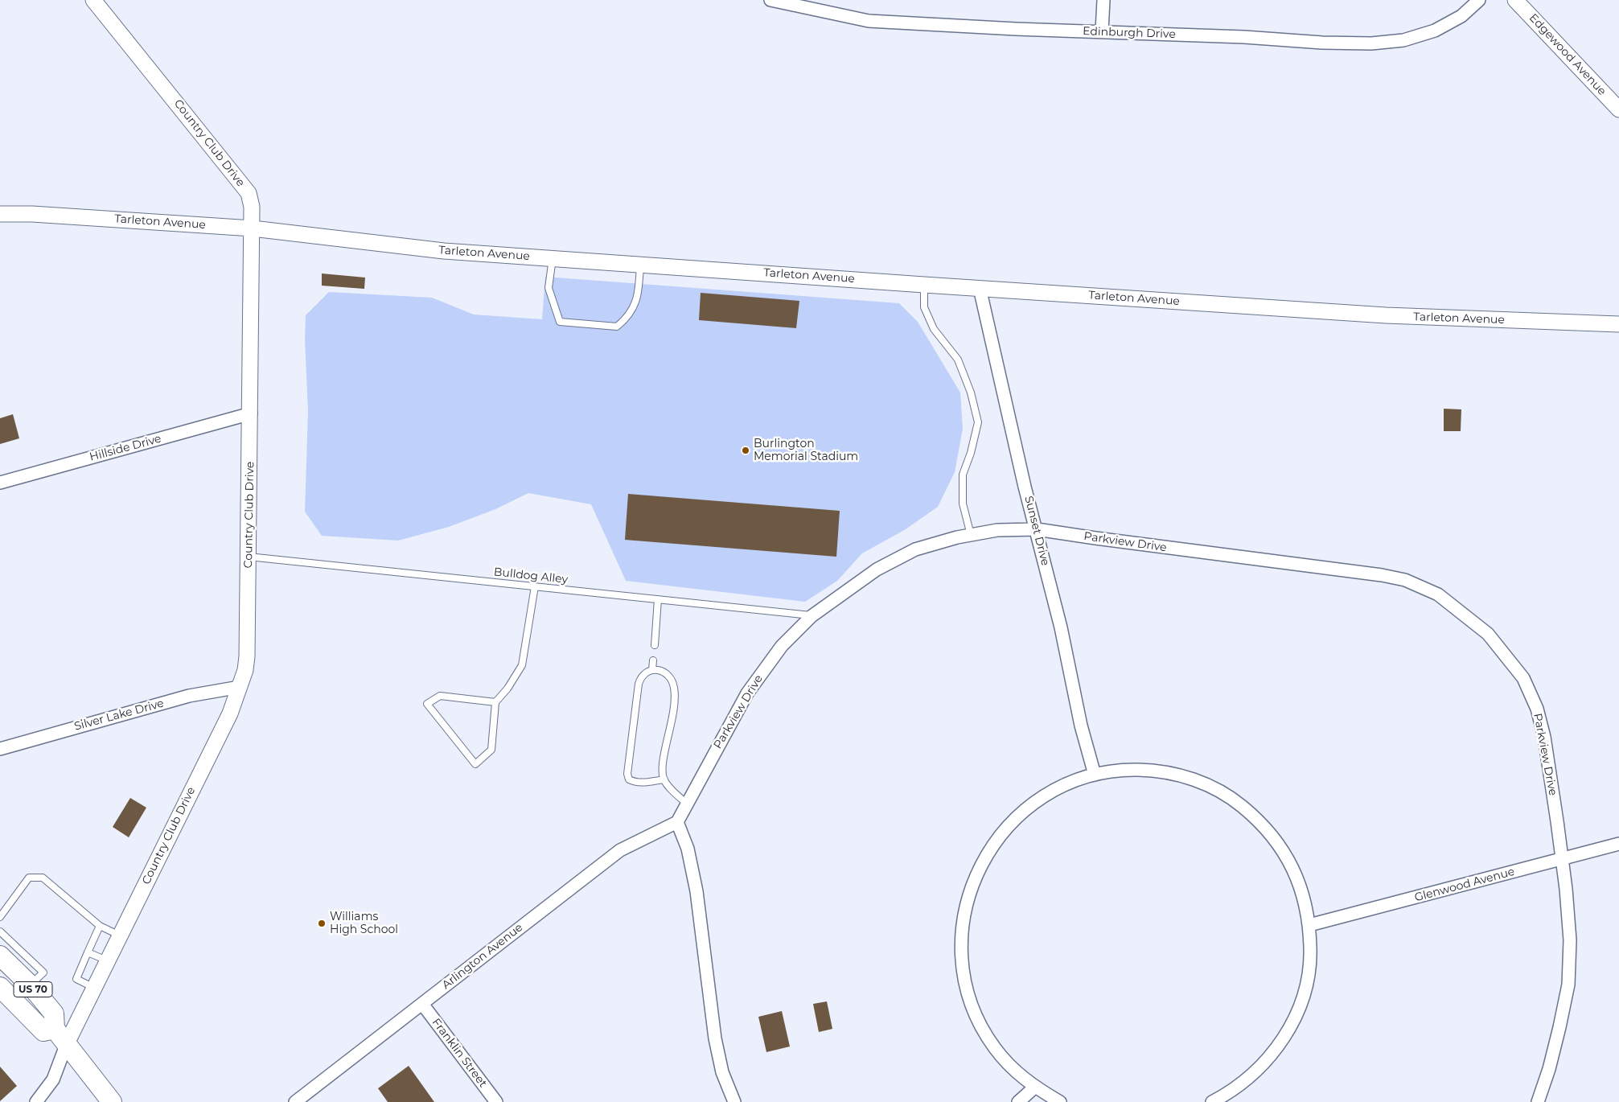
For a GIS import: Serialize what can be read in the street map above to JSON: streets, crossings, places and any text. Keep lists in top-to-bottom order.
{
  "streets": {
    "main road": ["US 70"],
    "street": [
      "Edinburgh Drive",
      "Edgewood Avenue",
      "Country Club Drive",
      "Tarleton Avenue",
      "Hillside Drive",
      "Sunset Drive",
      "Parkview Drive",
      "Silver Lake Drive",
      "Glenwood Avenue",
      "Arlington Avenue",
      "Franklin Street"
    ],
    "lane": ["Bulldog Alley"]
  },
  "crossings": [
    ["Country Club Drive", "Tarleton Avenue"],
    ["Country Club Drive", "Hillside Drive"],
    ["Country Club Drive", "Bulldog Alley"],
    ["Country Club Drive", "Silver Lake Drive"],
    ["Country Club Drive", "US 70"],
    ["Tarleton Avenue", "Sunset Drive"],
    ["Sunset Drive", "Parkview Drive"],
    ["Parkview Drive", "Bulldog Alley"],
    ["Parkview Drive", "Glenwood Avenue"],
    ["Parkview Drive", "Arlington Avenue"],
    ["Arlington Avenue", "Franklin Street"]
  ],
  "places": ["Burlington Memorial Stadium", "Williams High School"]
}
